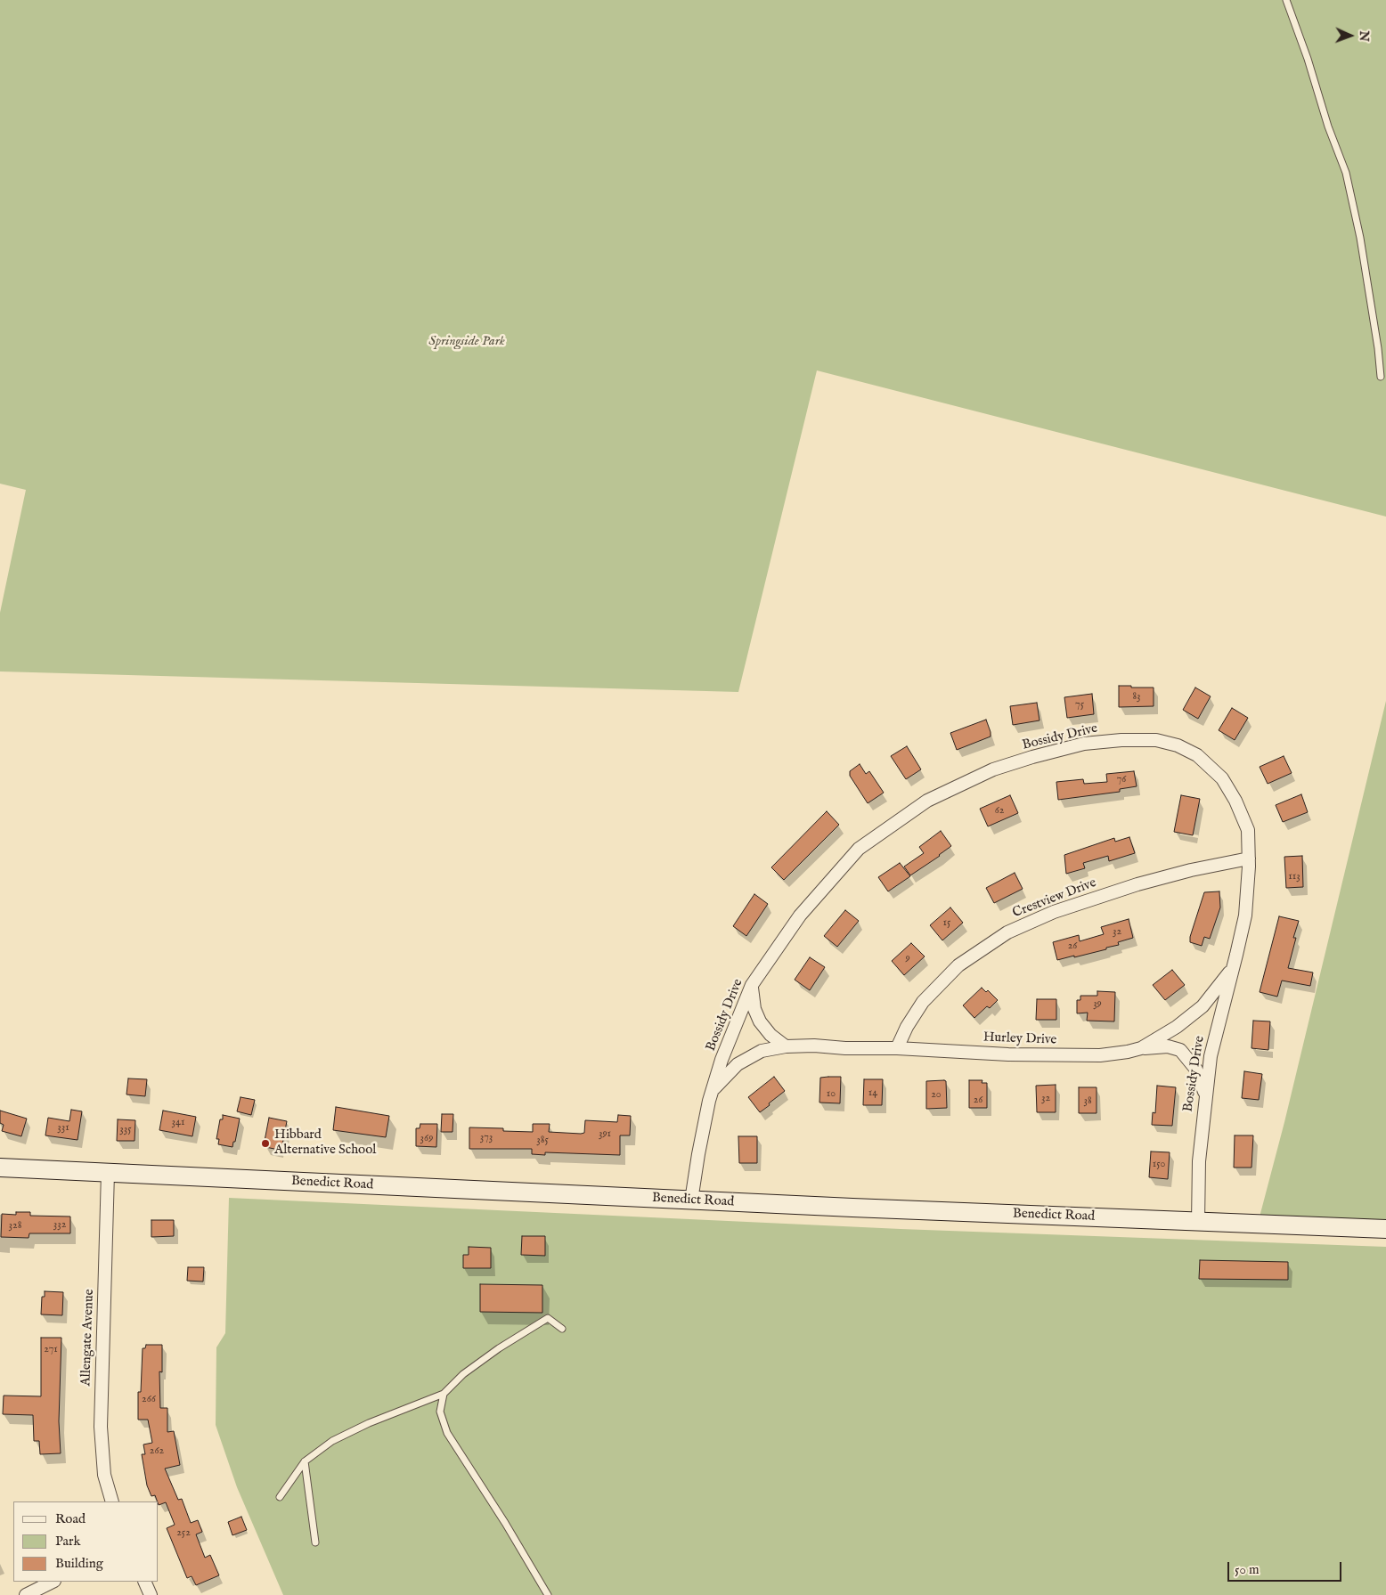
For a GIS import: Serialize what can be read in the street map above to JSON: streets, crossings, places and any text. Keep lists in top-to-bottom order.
{
  "streets": {
    "street": [
      "Bossidy Drive",
      "Crestview Drive",
      "Hurley Drive",
      "Benedict Road",
      "Allengate Avenue"
    ]
  },
  "crossings": [
    ["Bossidy Drive", "Crestview Drive"],
    ["Bossidy Drive", "Hurley Drive"],
    ["Bossidy Drive", "Benedict Road"],
    ["Crestview Drive", "Hurley Drive"],
    ["Benedict Road", "Allengate Avenue"]
  ],
  "parks": ["Springside Park"],
  "places": ["Hibbard Alternative School"],
  "house_numbers": [
    "83",
    "75",
    "76",
    "62",
    "113",
    "15",
    "32",
    "26",
    "9",
    "39",
    "14",
    "10",
    "20",
    "32",
    "26",
    "38",
    "341",
    "331",
    "335",
    "391",
    "373",
    "369",
    "385",
    "150",
    "332",
    "328",
    "271",
    "266",
    "262",
    "252"
  ],
  "legend": ["Road", "Park", "Building"],
  "scale_bar": "50 m",
  "north": "right"
}
